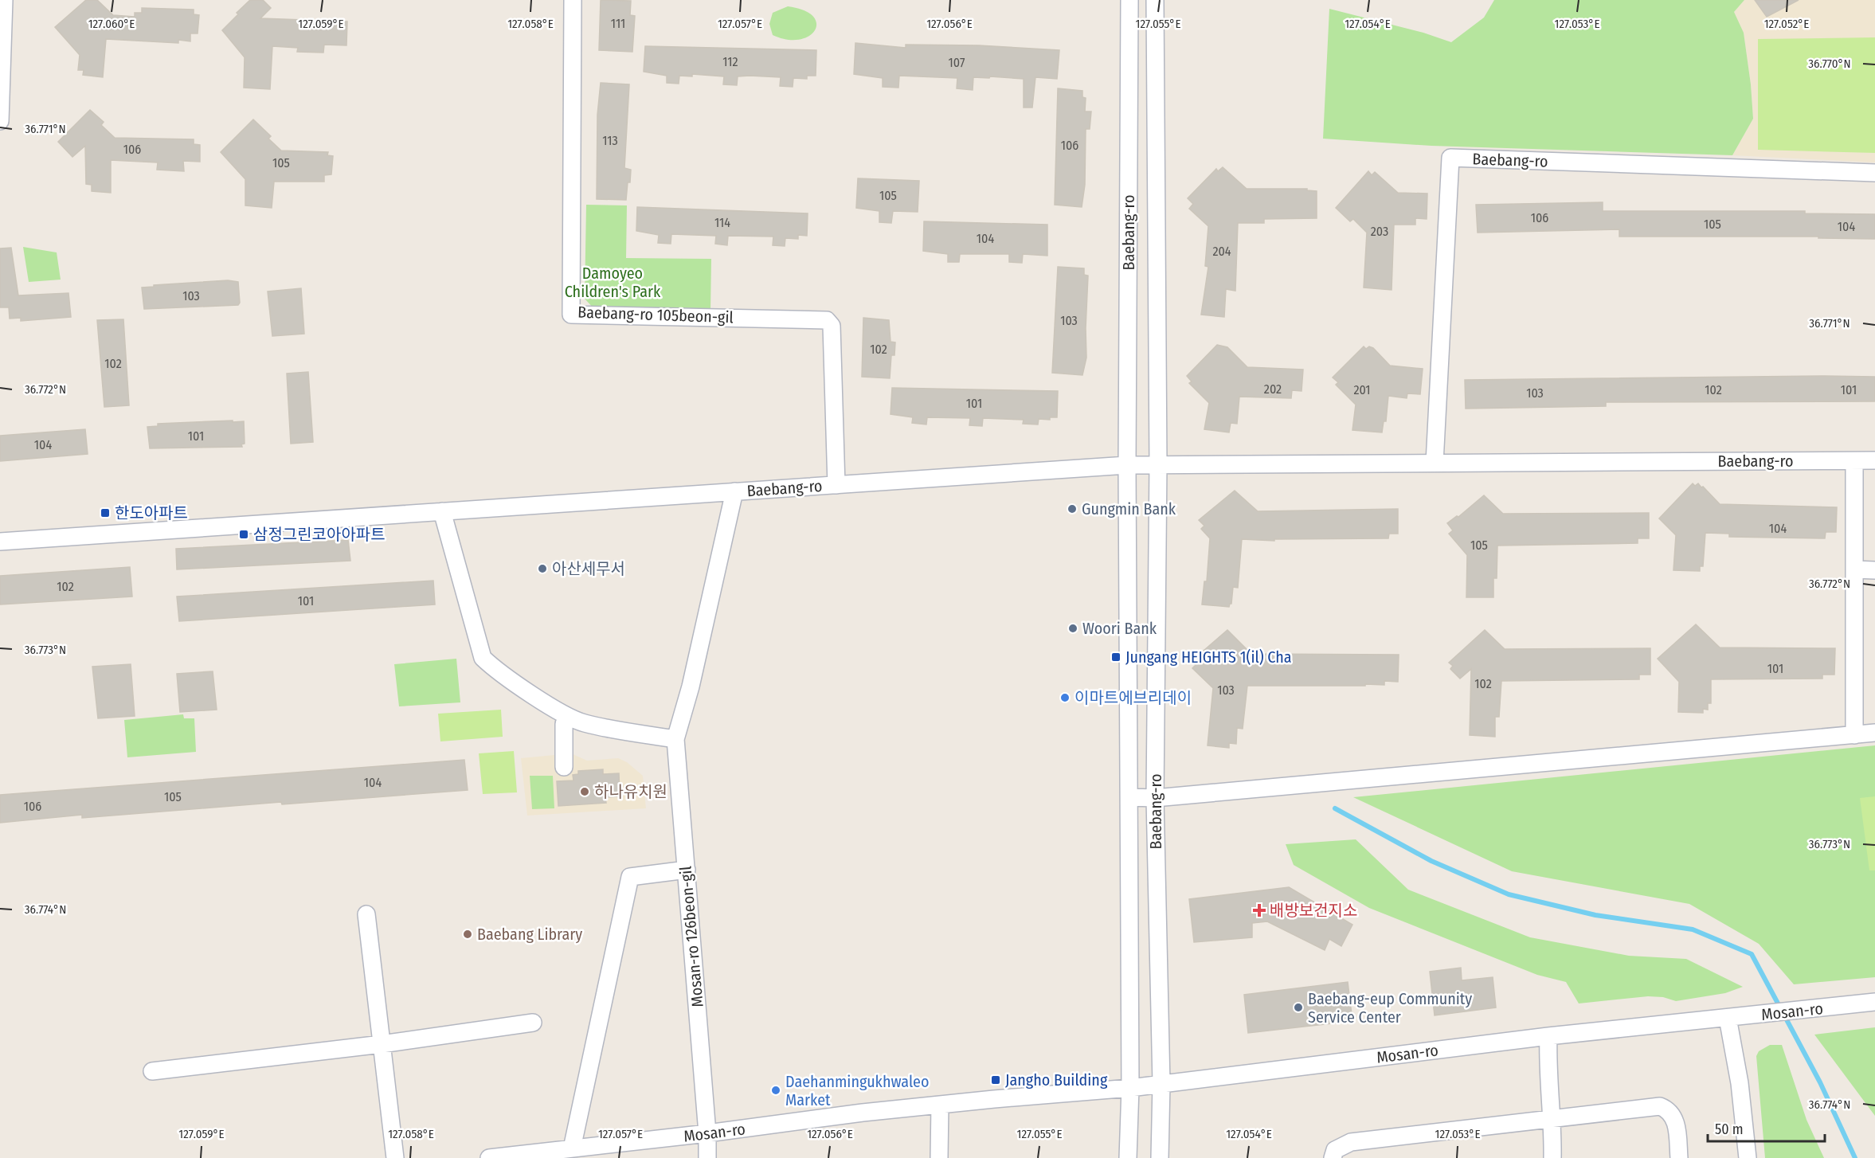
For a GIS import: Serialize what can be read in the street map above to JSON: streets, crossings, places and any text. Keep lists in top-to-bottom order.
{
  "streets": {
    "street": [
      "Baebang-ro",
      "Baebang-ro 105beon-gil",
      "Mosan-ro 126beon-gil",
      "Mosan-ro"
    ]
  },
  "crossings": [
    ["Baebang-ro", "Baebang-ro 105beon-gil"],
    ["Baebang-ro", "Mosan-ro 126beon-gil"],
    ["Baebang-ro", "Mosan-ro"],
    ["Mosan-ro 126beon-gil", "Mosan-ro"]
  ],
  "parks": ["Damoyeo Children's Park"],
  "places": {
    "other": [
      "Gungmin Bank",
      "아산세무서",
      "Woori Bank",
      "이마트에브리데이",
      "하나유치원",
      "Baebang Library",
      "Baebang-eup Community Service Center",
      "Daehanmingukhwaleo Market"
    ],
    "transit": [
      "한도아파트",
      "삼정그린코아아파트",
      "Jungang HEIGHTS 1(il) Cha",
      "Jangho Building"
    ],
    "health": ["배방보건지소"]
  },
  "house_numbers": [
    "111",
    "112",
    "107",
    "113",
    "106",
    "106",
    "105",
    "105",
    "106",
    "114",
    "105",
    "104",
    "203",
    "104",
    "204",
    "103",
    "103",
    "102",
    "102",
    "202",
    "201",
    "102",
    "101",
    "103",
    "101",
    "101",
    "104",
    "104",
    "105",
    "102",
    "101",
    "101",
    "102",
    "103",
    "104",
    "105",
    "106"
  ],
  "scale_bar": "50 m",
  "coordinates": [
    "127.060°E",
    "127.059°E",
    "127.058°E",
    "127.057°E",
    "127.056°E",
    "127.055°E",
    "127.054°E",
    "127.053°E",
    "127.052°E",
    "36.770°N",
    "36.771°N",
    "36.772°N",
    "36.773°N",
    "36.774°N"
  ]
}
